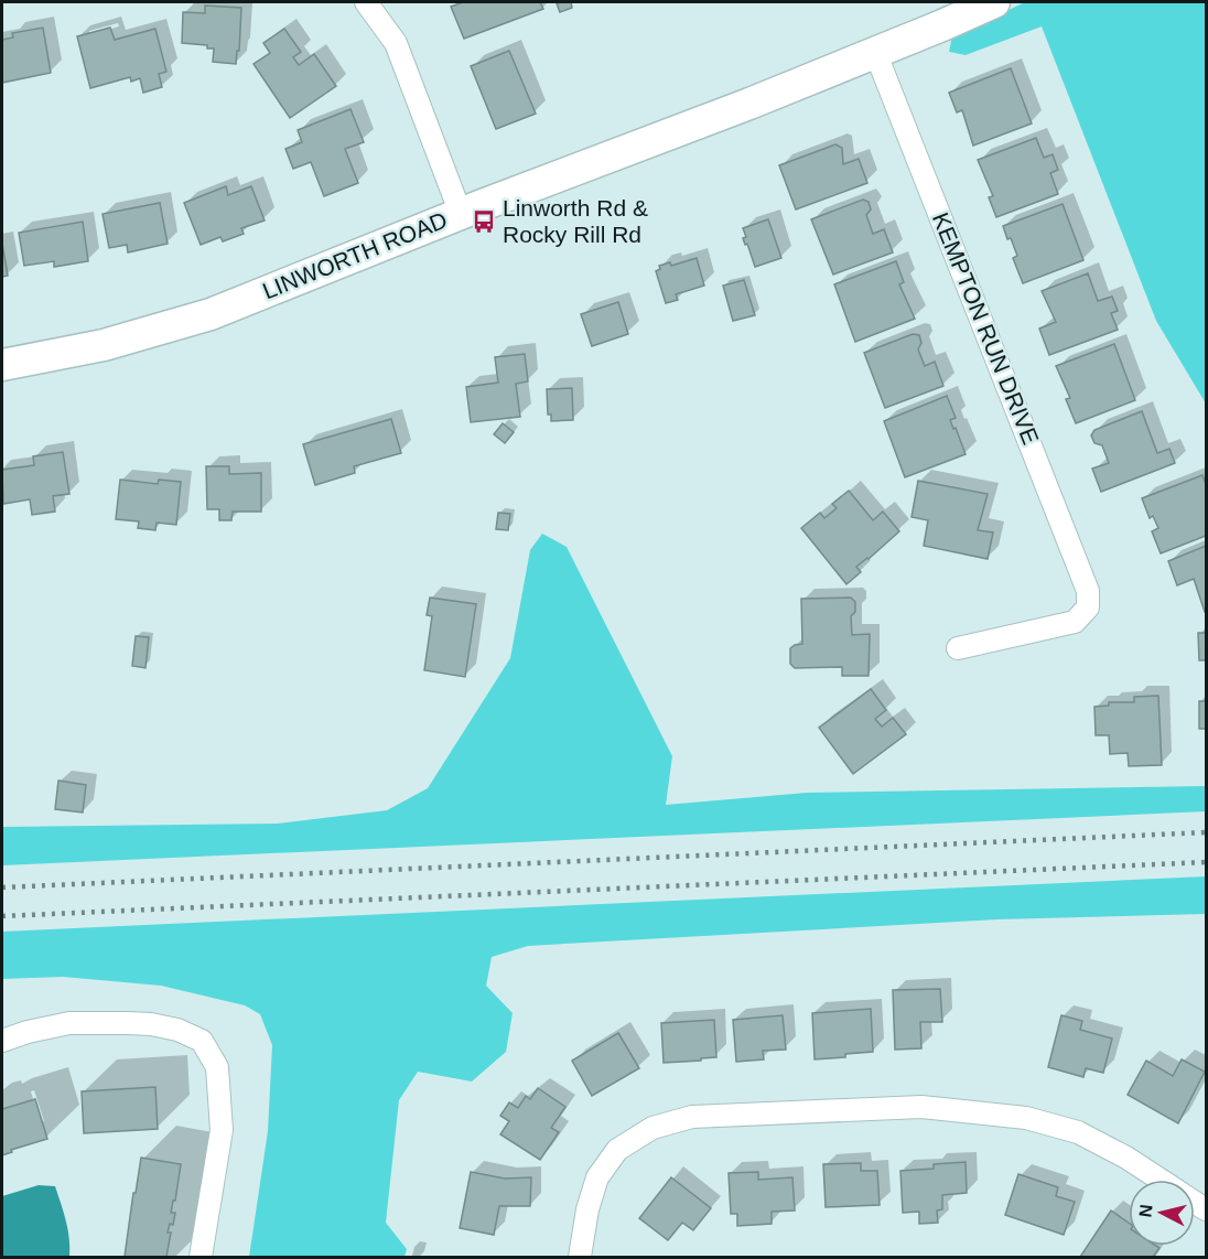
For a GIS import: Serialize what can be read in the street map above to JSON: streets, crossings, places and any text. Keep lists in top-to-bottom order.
{
  "streets": {
    "main road": ["LINWORTH ROAD"],
    "street": ["KEMPTON RUN DRIVE"]
  },
  "crossings": [
    ["LINWORTH ROAD", "KEMPTON RUN DRIVE"]
  ],
  "places": {
    "bus stop": ["Linworth Rd & Rocky Rill Rd"]
  },
  "north": "left"
}
